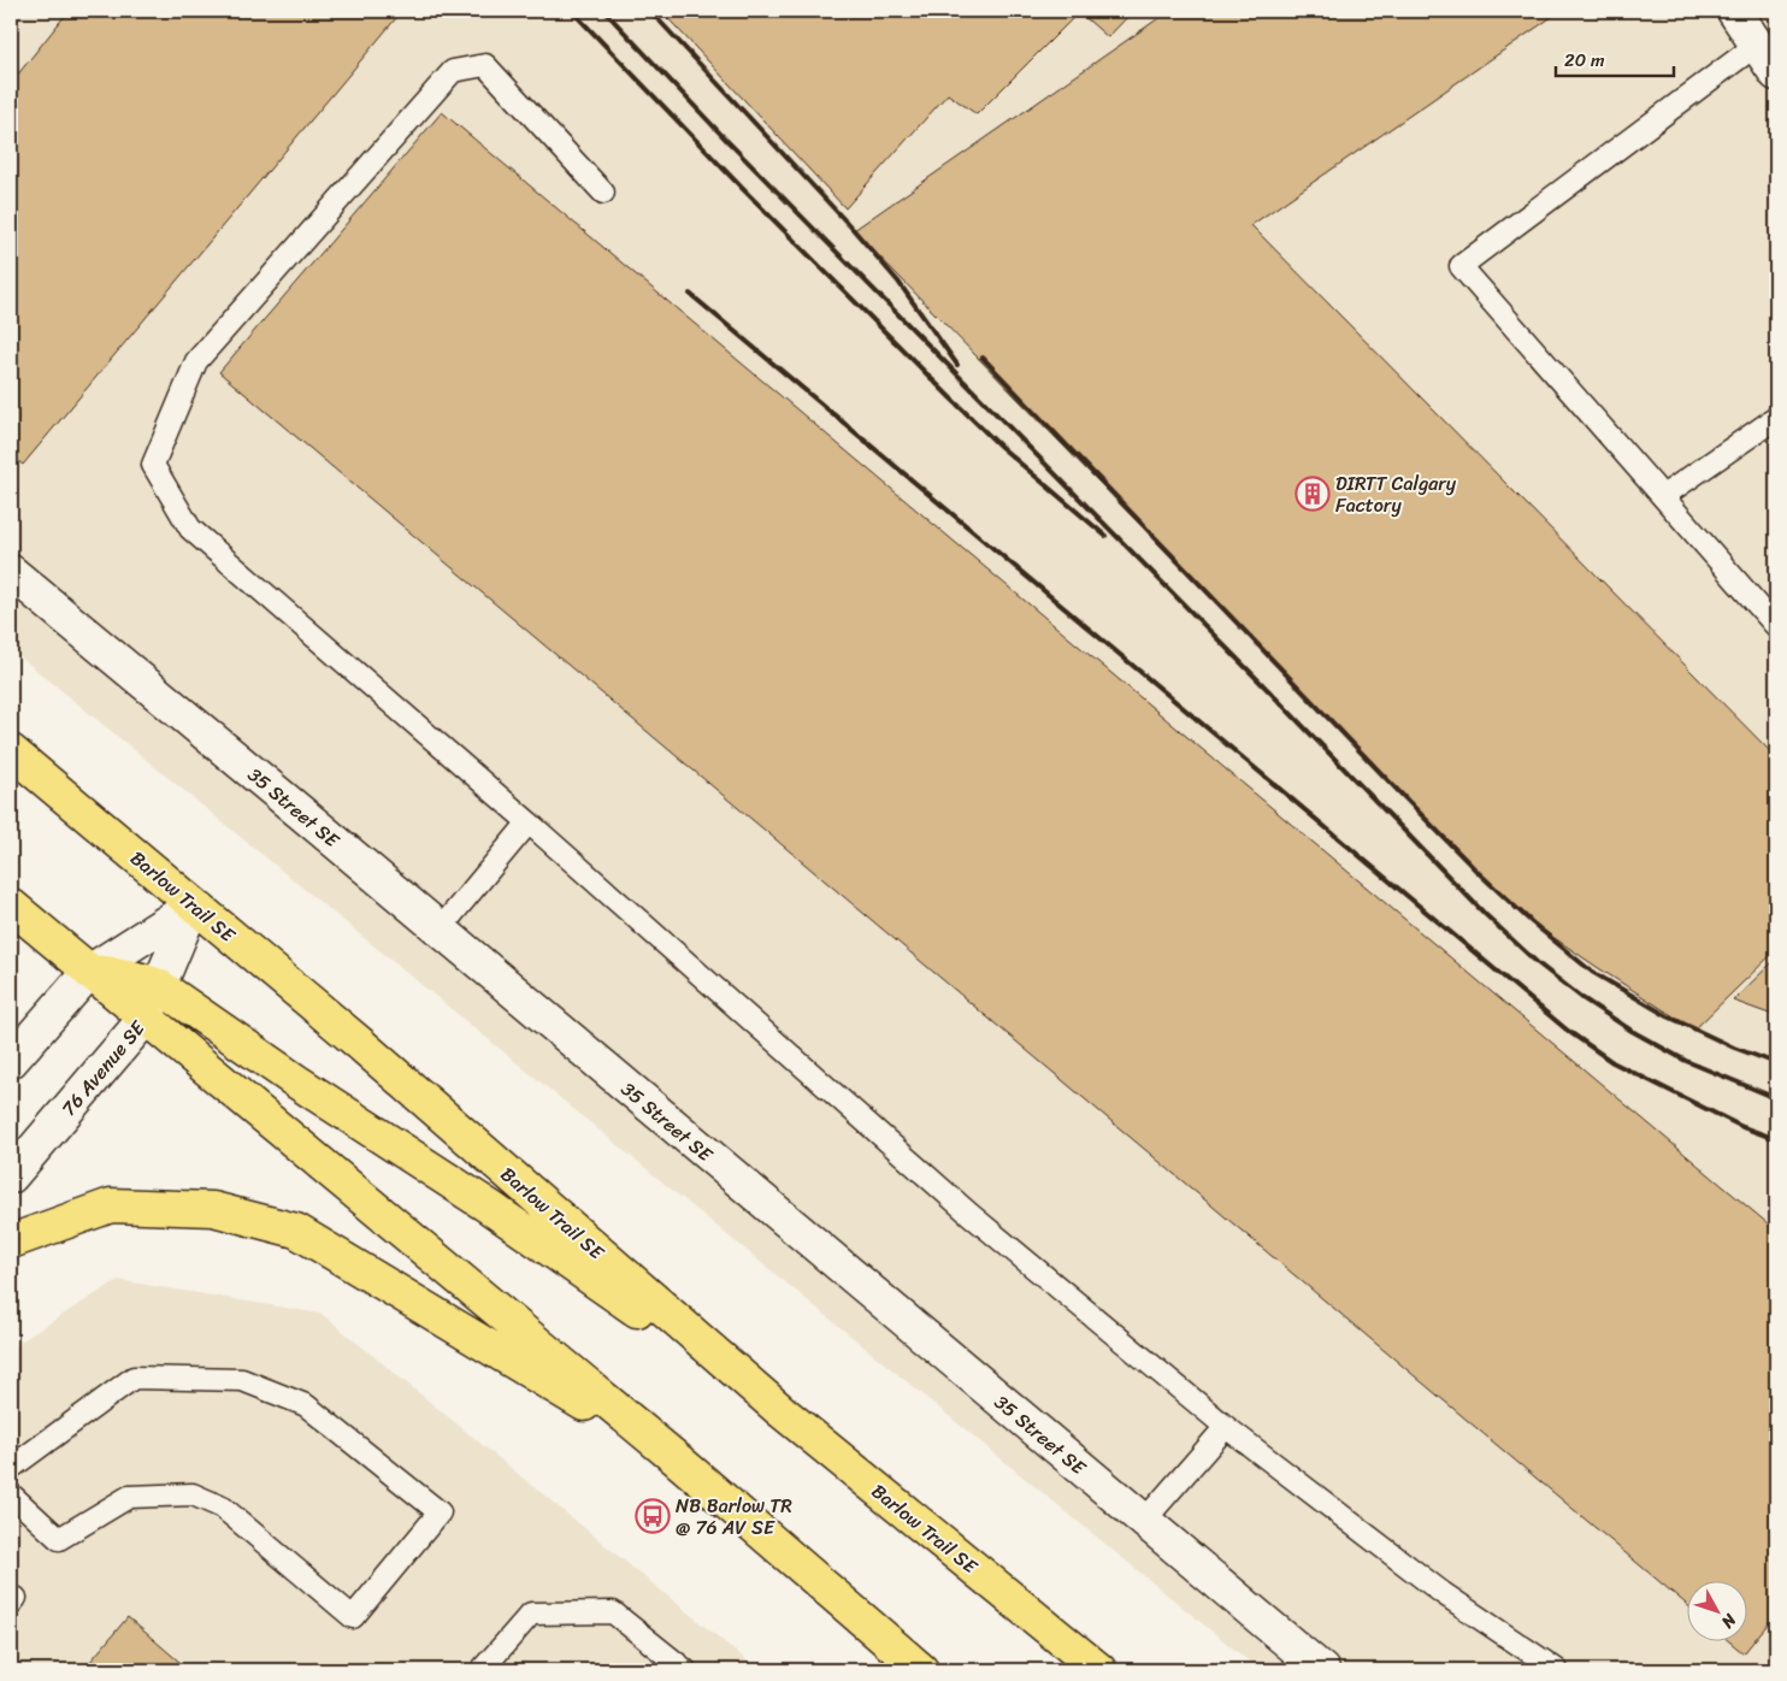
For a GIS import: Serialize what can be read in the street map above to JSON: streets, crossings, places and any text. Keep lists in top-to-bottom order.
{
  "streets": {
    "main road": ["Barlow Trail SE"],
    "street": ["35 Street SE", "76 Avenue SE"]
  },
  "crossings": [
    ["Barlow Trail SE", "76 Avenue SE"]
  ],
  "places": {
    "building": ["DIRTT Calgary Factory"],
    "bus stop": ["NB Barlow TR @ 76 AV SE"]
  },
  "scale_bar": "20 m",
  "north": "bottom right"
}
